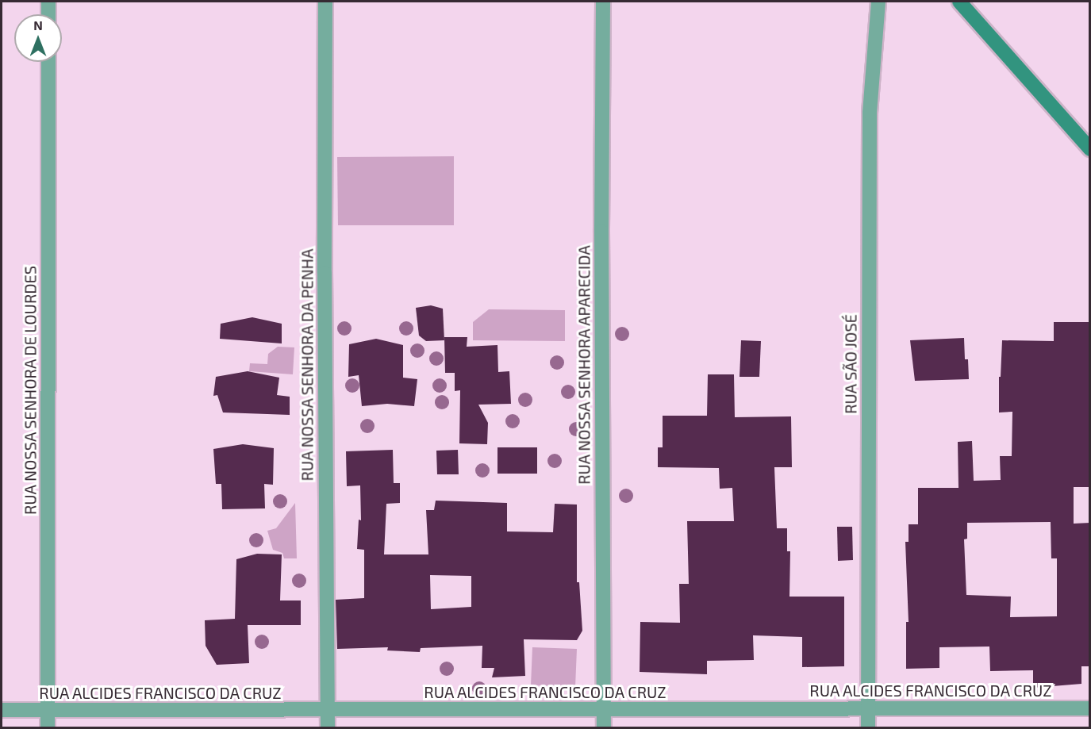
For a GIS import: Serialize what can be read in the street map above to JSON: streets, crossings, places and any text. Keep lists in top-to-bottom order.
{
  "streets": {
    "street": [
      "RUA SÃO JOSÉ",
      "RUA NOSSA SENHORA DA PENHA",
      "RUA NOSSA SENHORA APARECIDA",
      "RUA NOSSA SENHORA DE LOURDES",
      "RUA ALCIDES FRANCISCO DA CRUZ"
    ]
  },
  "crossings": [
    ["RUA SÃO JOSÉ", "RUA ALCIDES FRANCISCO DA CRUZ"],
    ["RUA NOSSA SENHORA DA PENHA", "RUA ALCIDES FRANCISCO DA CRUZ"],
    ["RUA NOSSA SENHORA APARECIDA", "RUA ALCIDES FRANCISCO DA CRUZ"],
    ["RUA NOSSA SENHORA DE LOURDES", "RUA ALCIDES FRANCISCO DA CRUZ"]
  ],
  "north": "top"
}
